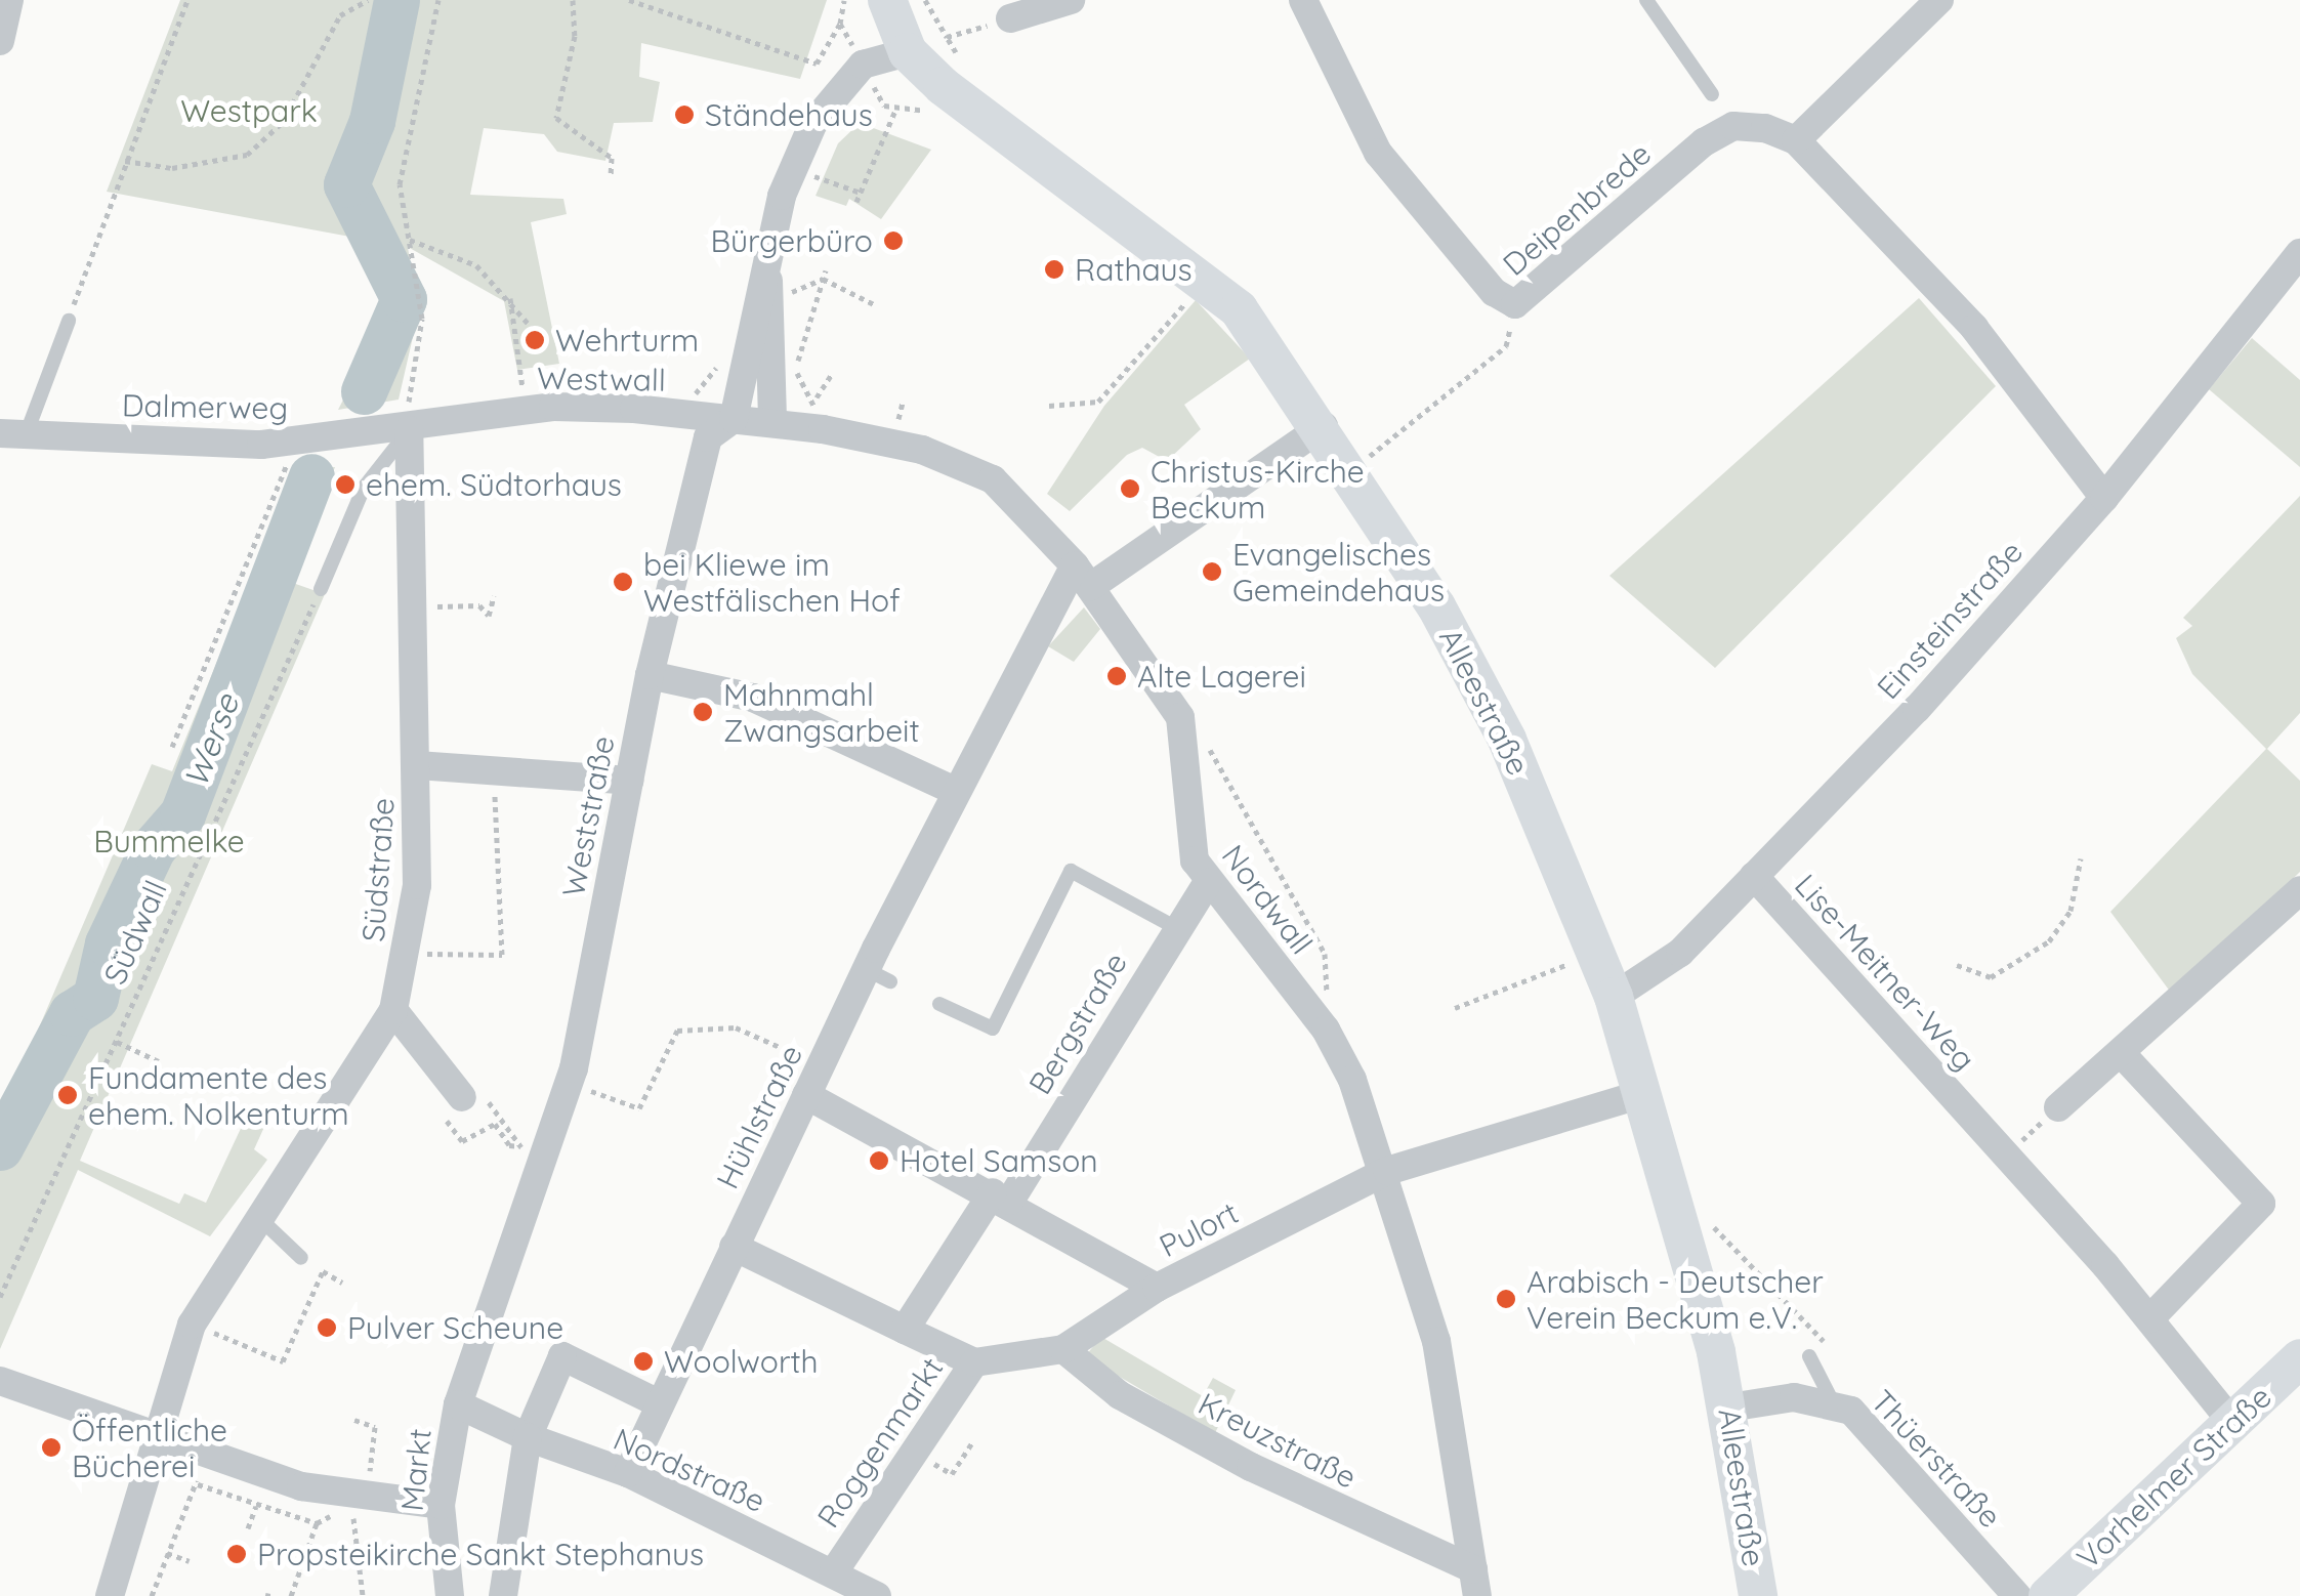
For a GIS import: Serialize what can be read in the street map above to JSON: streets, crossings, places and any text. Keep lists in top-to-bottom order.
{
  "streets": {
    "main road": ["Alleestraße", "Vorhelmer Straße"],
    "street": [
      "Deipenbrede",
      "Westwall",
      "Dalmerweg",
      "Einsteinstraße",
      "Weststraße",
      "Südstraße",
      "Nordwall",
      "Lise-Meitner-Weg",
      "Bergstraße",
      "Hühlstraße",
      "Pulort",
      "Kreuzstraße",
      "Roggenmarkt",
      "Thüerstraße",
      "Markt",
      "Nordstraße"
    ],
    "path": ["Südwall"]
  },
  "crossings": [
    ["Westwall", "Dalmerweg"],
    ["Westwall", "Weststraße"],
    ["Westwall", "Südstraße"],
    ["Dalmerweg", "Südstraße"],
    ["Einsteinstraße", "Alleestraße"],
    ["Einsteinstraße", "Lise-Meitner-Weg"],
    ["Alleestraße", "Pulort"],
    ["Alleestraße", "Thüerstraße"],
    ["Weststraße", "Markt"],
    ["Nordwall", "Bergstraße"],
    ["Nordwall", "Pulort"],
    ["Nordwall", "Kreuzstraße"],
    ["Lise-Meitner-Weg", "Vorhelmer Straße"],
    ["Bergstraße", "Pulort"],
    ["Hühlstraße", "Pulort"],
    ["Hühlstraße", "Nordstraße"],
    ["Pulort", "Roggenmarkt"],
    ["Kreuzstraße", "Roggenmarkt"],
    ["Roggenmarkt", "Nordstraße"],
    ["Markt", "Nordstraße"]
  ],
  "water": ["Werse"],
  "parks": ["Westpark", "Bummelke"],
  "places": [
    "Ständehaus",
    "Bürgerbüro",
    "Rathaus",
    "Wehrturm",
    "ehem. Südtorhaus",
    "Christus-Kirche Beckum",
    "Evangelisches Gemeindehaus",
    "bei Kliewe im Westfälischen Hof",
    "Alte Lagerei",
    "Mahnmahl Zwangsarbeit",
    "Fundamente des ehem. Nolkenturm",
    "Hotel Samson",
    "Arabisch - Deutscher Verein Beckum e.V.",
    "Pulver Scheune",
    "Woolworth",
    "Öffentliche Bücherei",
    "Propsteikirche Sankt Stephanus"
  ]
}
